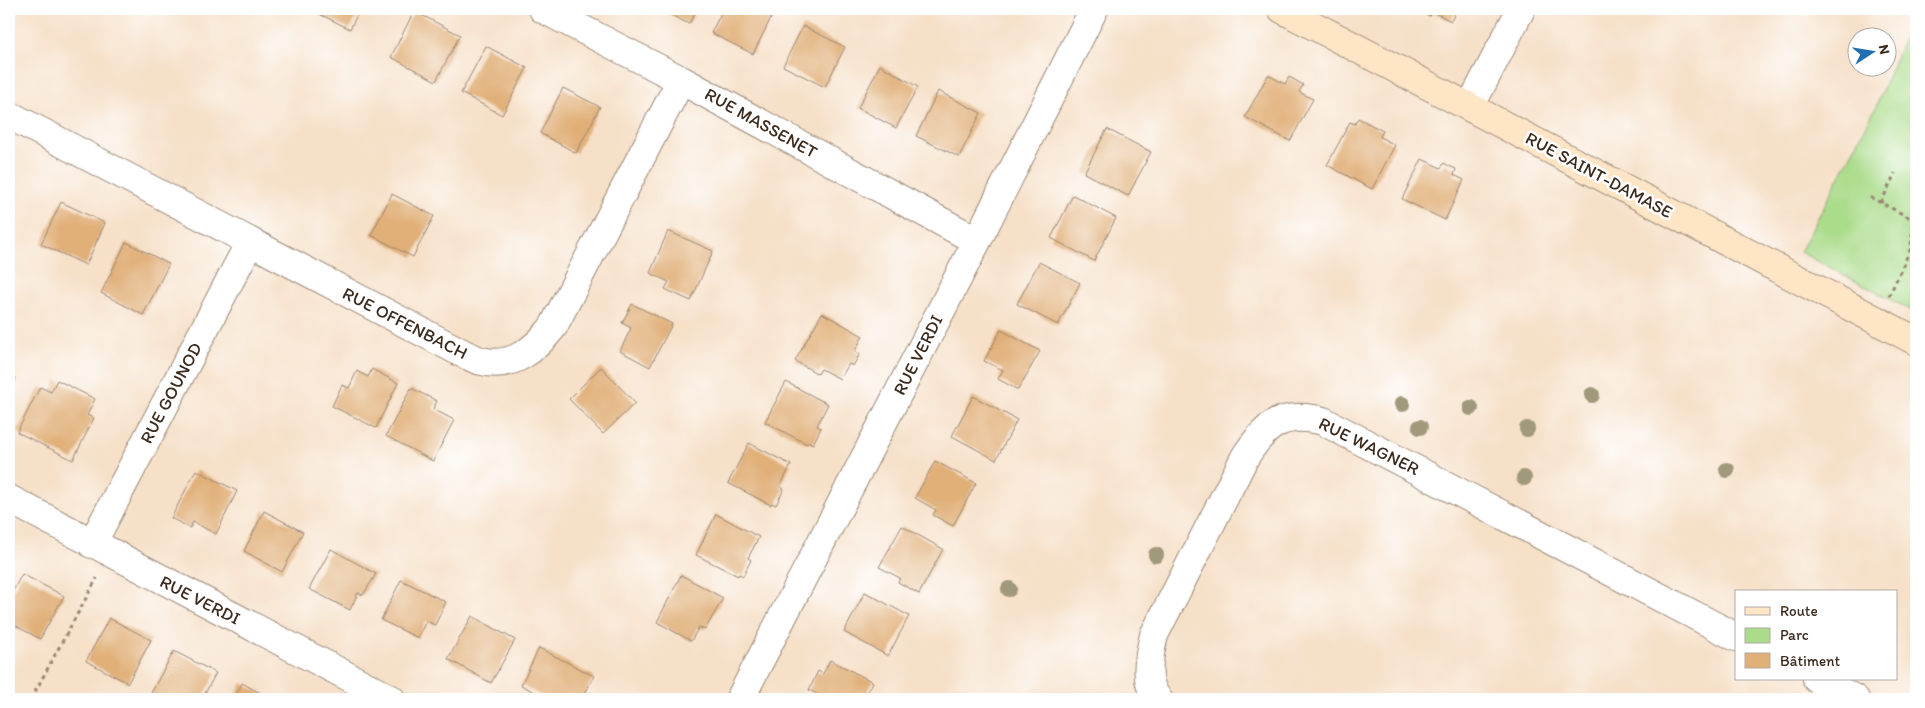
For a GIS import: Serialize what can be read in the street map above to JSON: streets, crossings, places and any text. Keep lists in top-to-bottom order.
{
  "streets": {
    "street": [
      "RUE MASSENET",
      "RUE SAINT-DAMASE",
      "RUE OFFENBACH",
      "RUE VERDI",
      "RUE GOUNOD",
      "RUE WAGNER"
    ]
  },
  "crossings": [
    ["RUE MASSENET", "RUE OFFENBACH"],
    ["RUE MASSENET", "RUE VERDI"],
    ["RUE OFFENBACH", "RUE GOUNOD"],
    ["RUE VERDI", "RUE GOUNOD"]
  ],
  "legend": ["Route", "Parc", "Bâtiment"],
  "north": "right"
}
